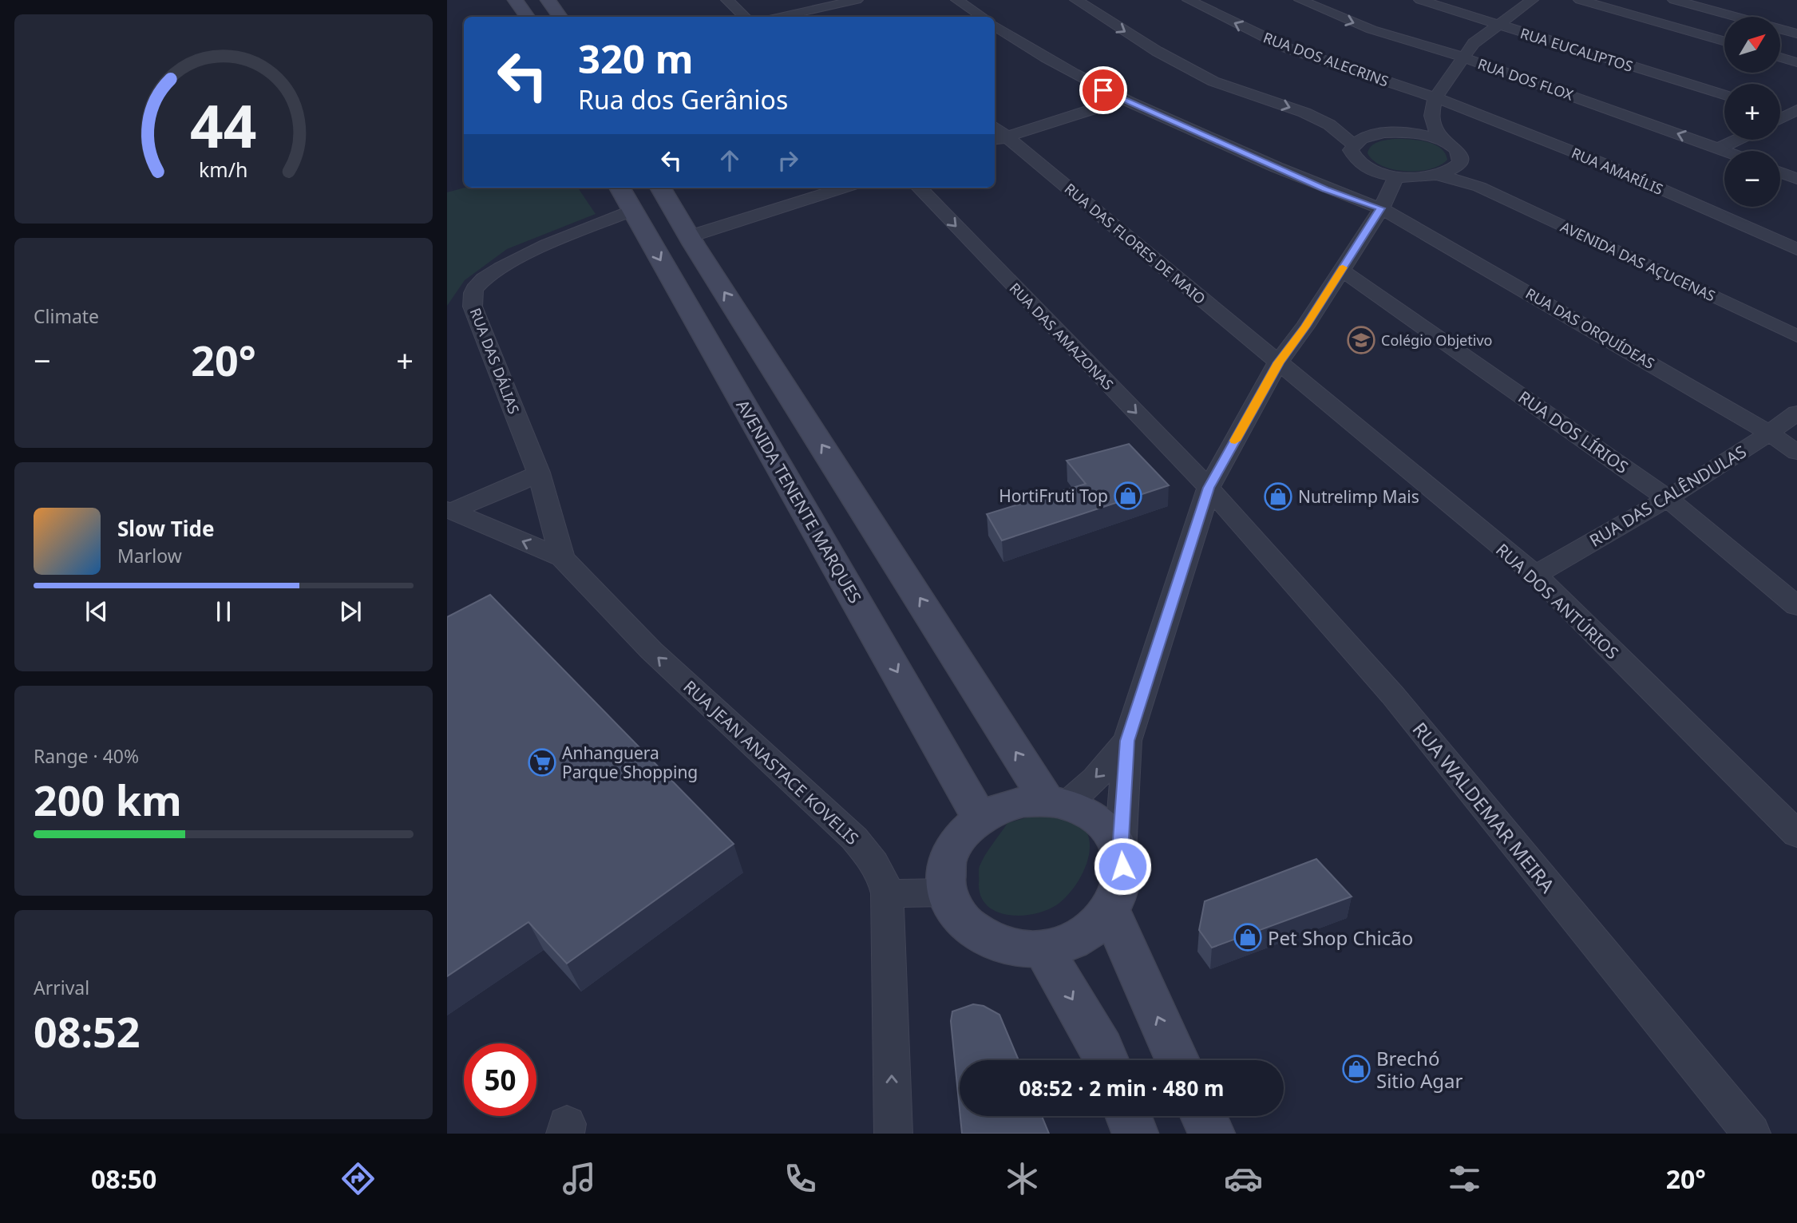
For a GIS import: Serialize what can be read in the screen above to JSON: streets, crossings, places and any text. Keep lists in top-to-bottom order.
{
  "streets": {
    "main road": ["AVENIDA TENENTE MARQUES"],
    "street": [
      "RUA EUCALIPTOS",
      "RUA DOS ALECRINS",
      "RUA DOS FLOX",
      "RUA AMARÍLIS",
      "RUA DAS FLORES DE MAIO",
      "AVENIDA DAS AÇUCENAS",
      "RUA DAS ORQUÍDEAS",
      "RUA DAS AMAZONAS",
      "RUA DAS DÁLIAS",
      "RUA DOS LÍRIOS",
      "RUA DAS CALÊNDULAS",
      "RUA DOS ANTÚRIOS",
      "RUA JEAN ANASTACE KOVELIS",
      "RUA WALDEMAR MEIRA"
    ]
  },
  "crossings": [
    ["RUA DOS ALECRINS", "RUA AMARÍLIS"],
    ["RUA DAS FLORES DE MAIO", "RUA DOS ANTÚRIOS"],
    ["RUA DAS ORQUÍDEAS", "RUA DAS CALÊNDULAS"],
    ["RUA DAS AMAZONAS", "RUA WALDEMAR MEIRA"],
    ["RUA DAS DÁLIAS", "AVENIDA TENENTE MARQUES"],
    ["RUA DAS DÁLIAS", "RUA JEAN ANASTACE KOVELIS"],
    ["RUA DOS LÍRIOS", "RUA DAS CALÊNDULAS"],
    ["RUA DAS CALÊNDULAS", "RUA DOS ANTÚRIOS"]
  ],
  "one_way": ["RUA DAS AMAZONAS", "RUA JEAN ANASTACE KOVELIS"],
  "places": {
    "school or university": ["Colégio Objetivo"],
    "shop": [
      "HortiFruti Top",
      "Nutrelimp Mais",
      "Pet Shop Chicão",
      "Brechó Sitio Agar"
    ],
    "supermarket": ["Anhanguera Parque Shopping"]
  },
  "north": "top right",
  "page": {
    "map_buttons": ["+", "−"],
    "turn": ["320 m", "Rua dos Gerânios"],
    "tile": [
      "Climate",
      ["Range · 40%", "200 km"],
      ["Arrival", "08:52"]
    ],
    "heat": ["−", "20°", "+"],
    "song": ["Slow Tide", "Marlow"],
    "limit": "50",
    "trip": "08:52 · 2 min · 480 m",
    "tabs": ["08:50", "20°"],
    "gauge": ["44", "km/h"]
  }
}
